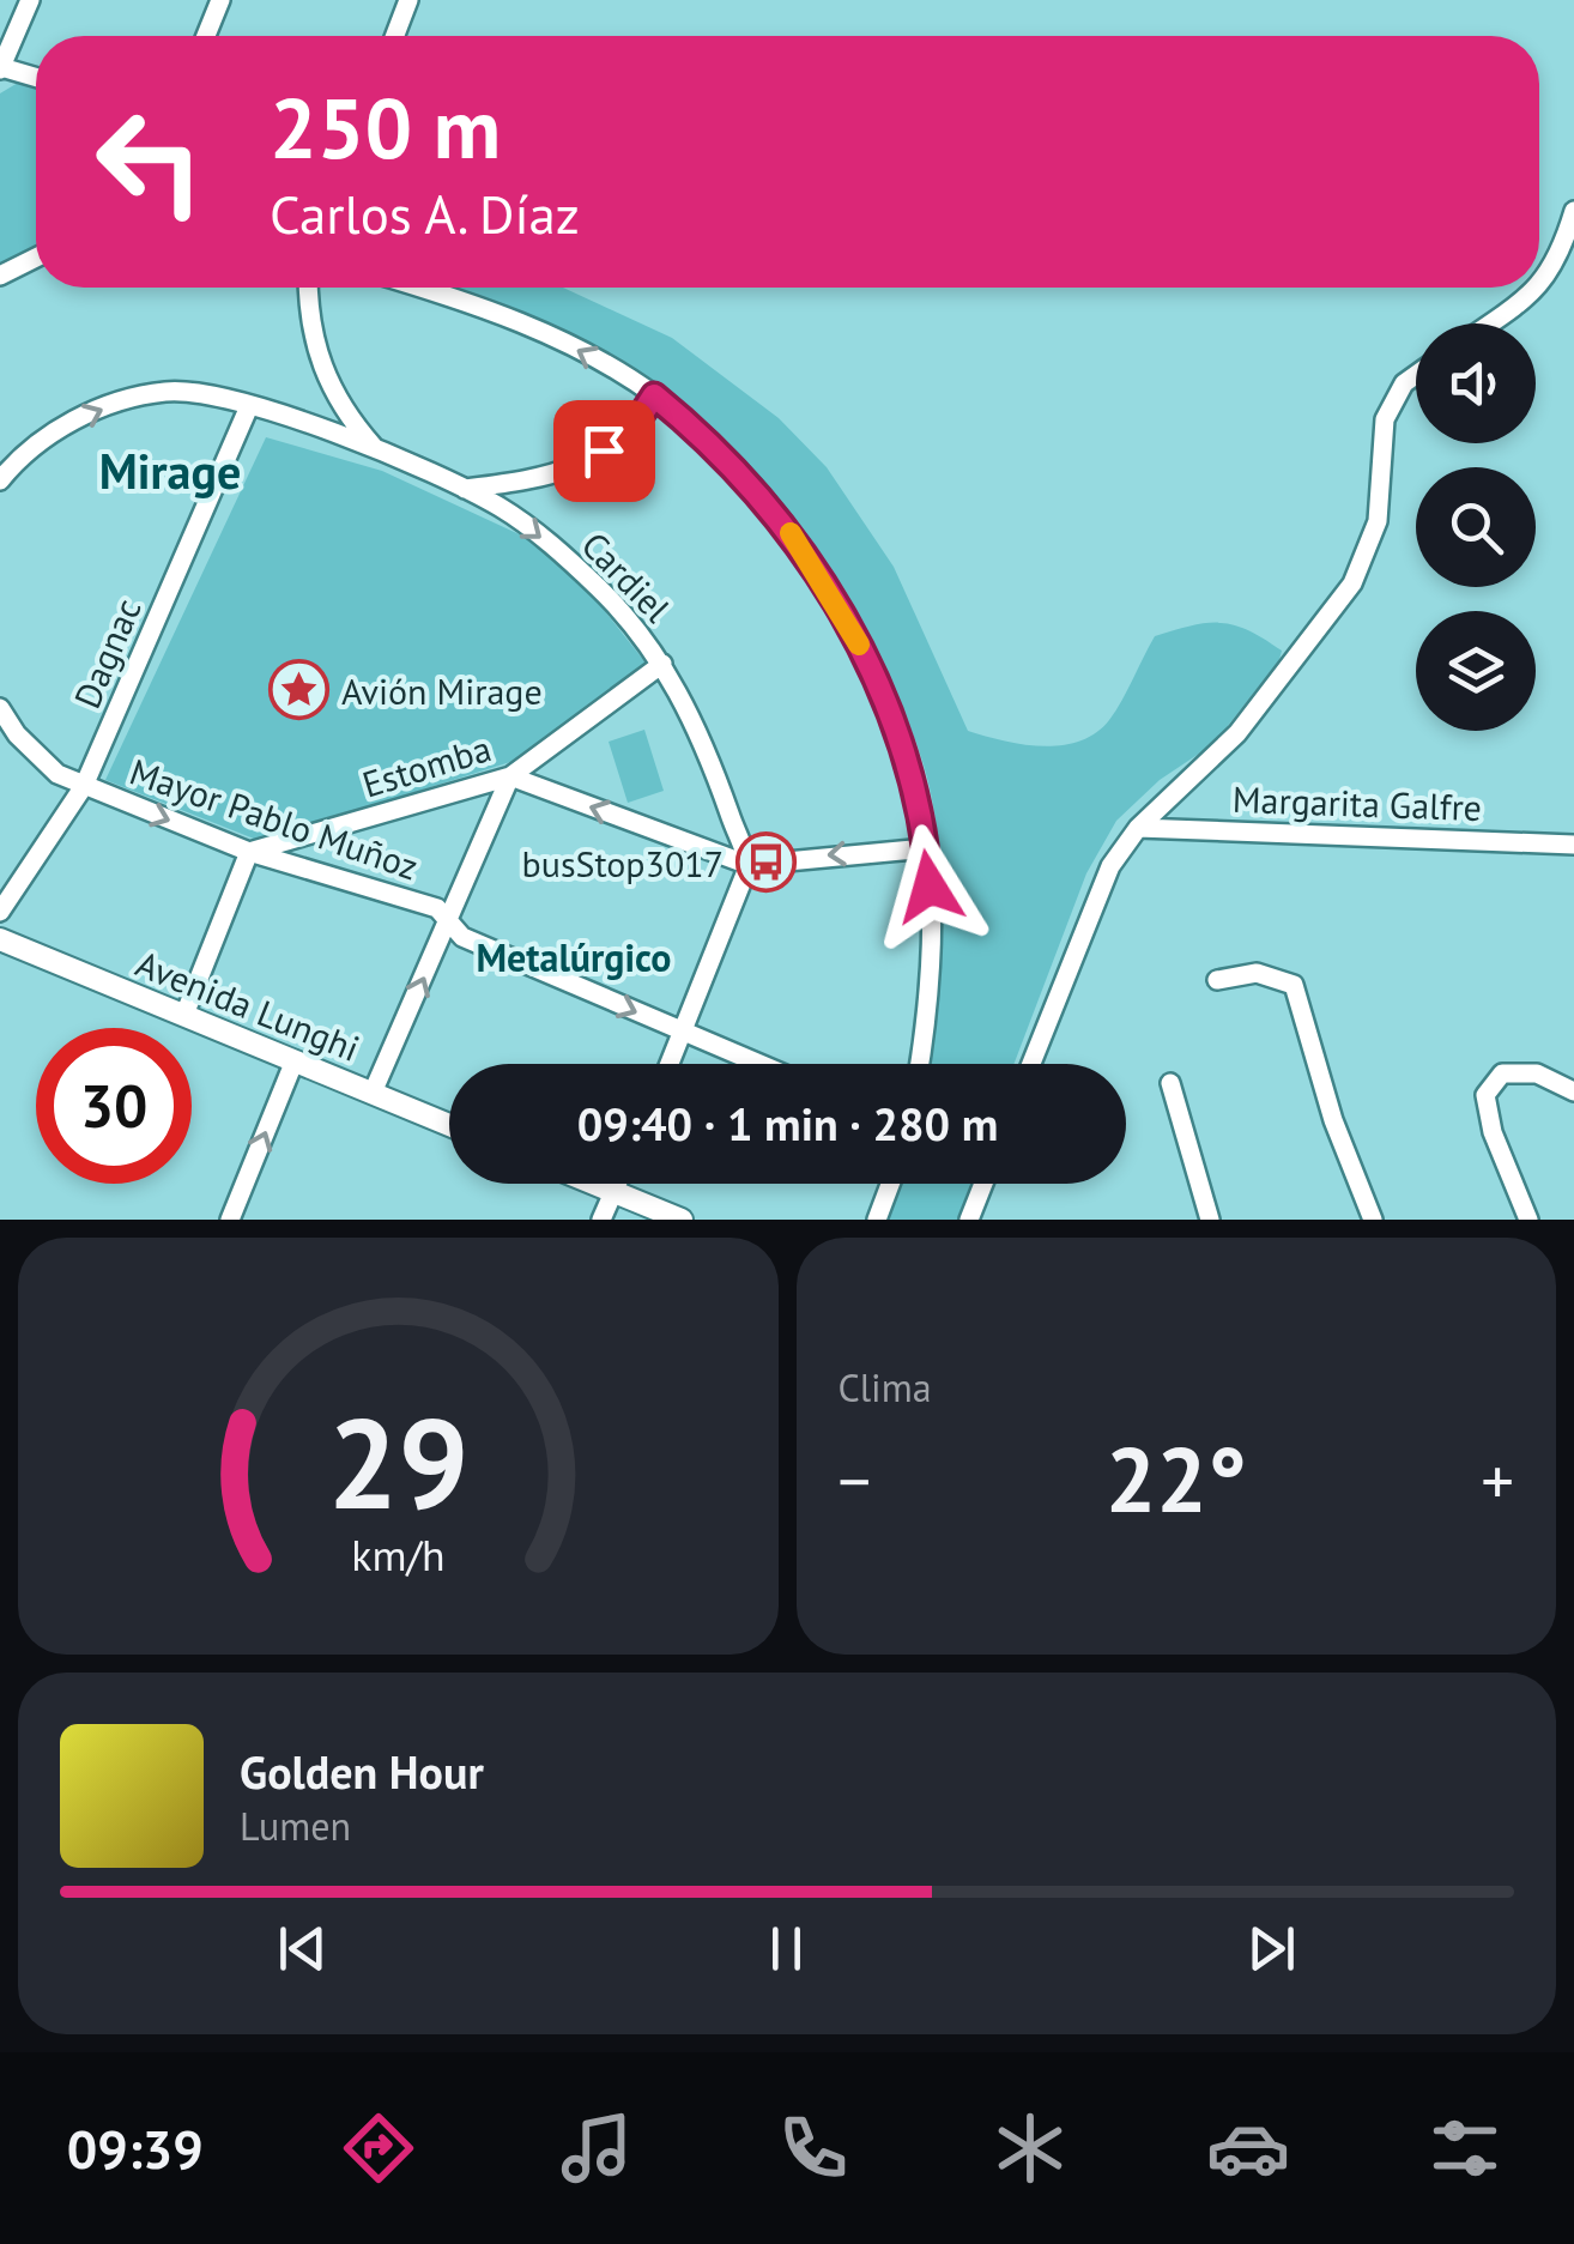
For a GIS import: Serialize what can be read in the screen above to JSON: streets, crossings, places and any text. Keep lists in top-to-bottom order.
{
  "streets": {
    "main road": ["Avenida Lunghi"],
    "street": [
      "Cardiel",
      "Dagnac",
      "Estomba",
      "Margarita Galfre",
      "Mayor Pablo Muñoz"
    ]
  },
  "crossings": [
    ["Cardiel", "Dagnac"],
    ["Cardiel", "Estomba"],
    ["Dagnac", "Mayor Pablo Muñoz"],
    ["Estomba", "Mayor Pablo Muñoz"]
  ],
  "one_way": ["Cardiel", "Mayor Pablo Muñoz"],
  "districts": ["Mirage", "Metalúrgico"],
  "places": {
    "place": ["Avión Mirage"],
    "bus stop": ["busStop3017"]
  },
  "page": {
    "turn": ["250 m", "Carlos A. Díaz"],
    "limit": "30",
    "trip": "09:40 · 1 min · 280 m",
    "tile": "Clima",
    "heat": ["−", "22°", "+"],
    "song": ["Golden Hour", "Lumen"],
    "tabs": "09:39",
    "gauge": ["29", "km/h"]
  }
}
